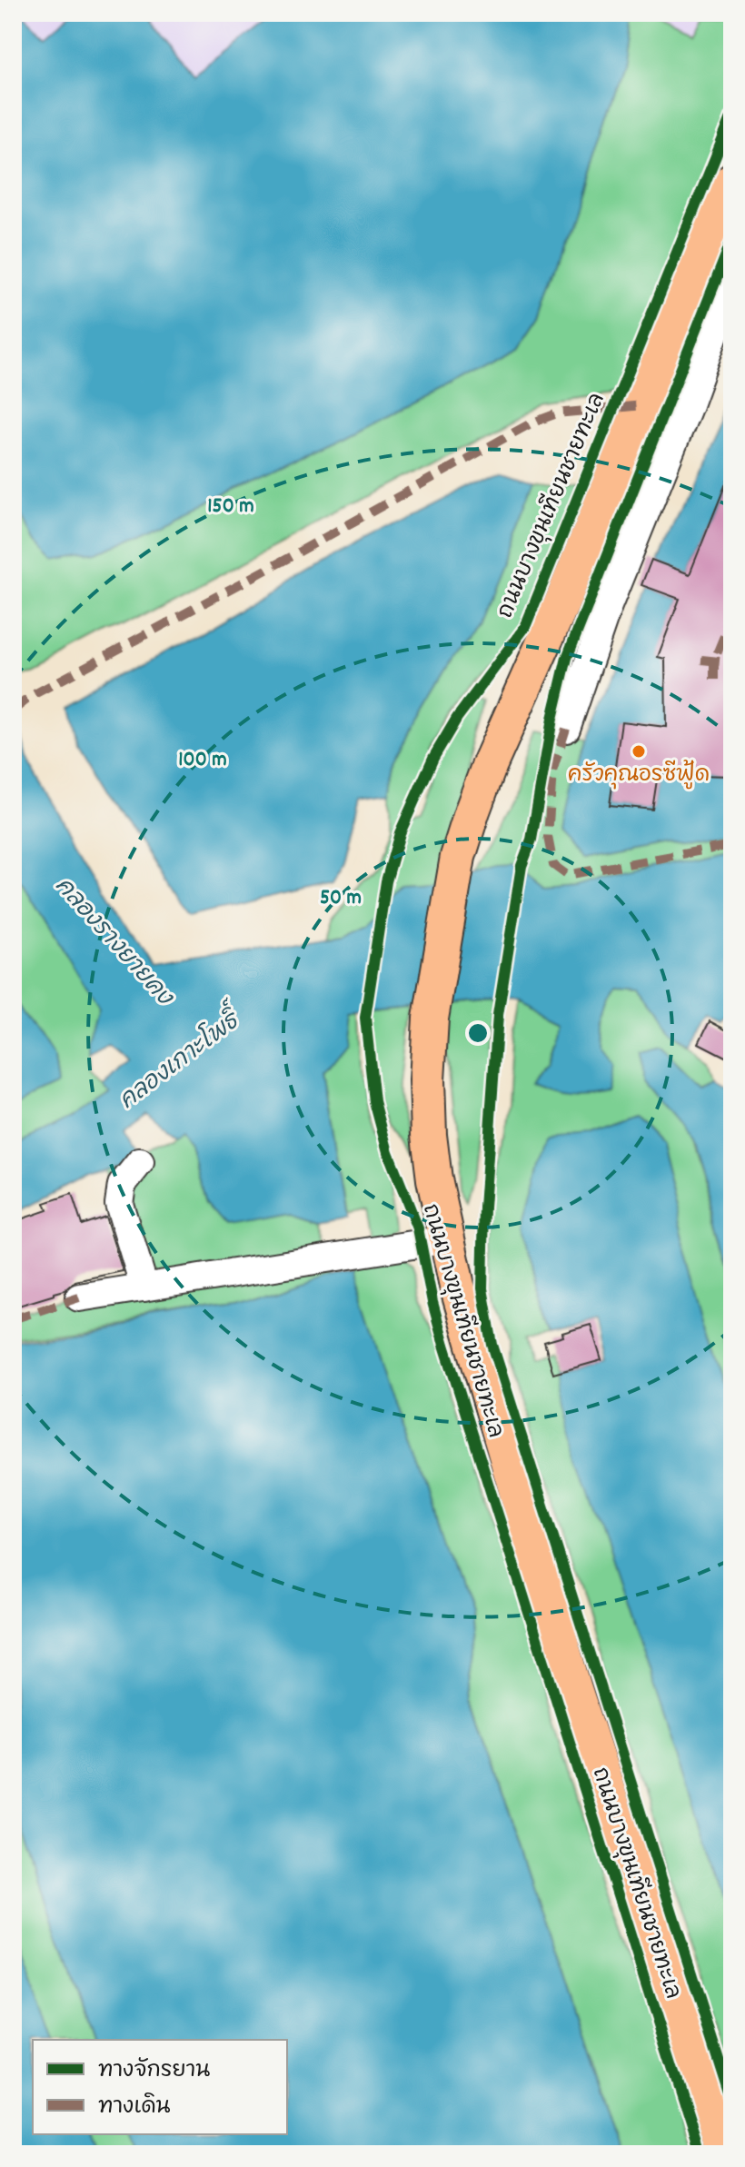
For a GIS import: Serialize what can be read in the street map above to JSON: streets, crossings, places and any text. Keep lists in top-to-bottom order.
{
  "streets": {
    "main road": ["ถนนบางขุนเทียนชายทะเล"]
  },
  "water": ["คลองรางยายคง", "คลองเกาะโพธิ์"],
  "places": ["ครัวคุณอรซีฟู้ด"],
  "legend": ["ทางจักรยาน", "ทางเดิน"],
  "rings": ["150 m", "100 m", "50 m"]
}
